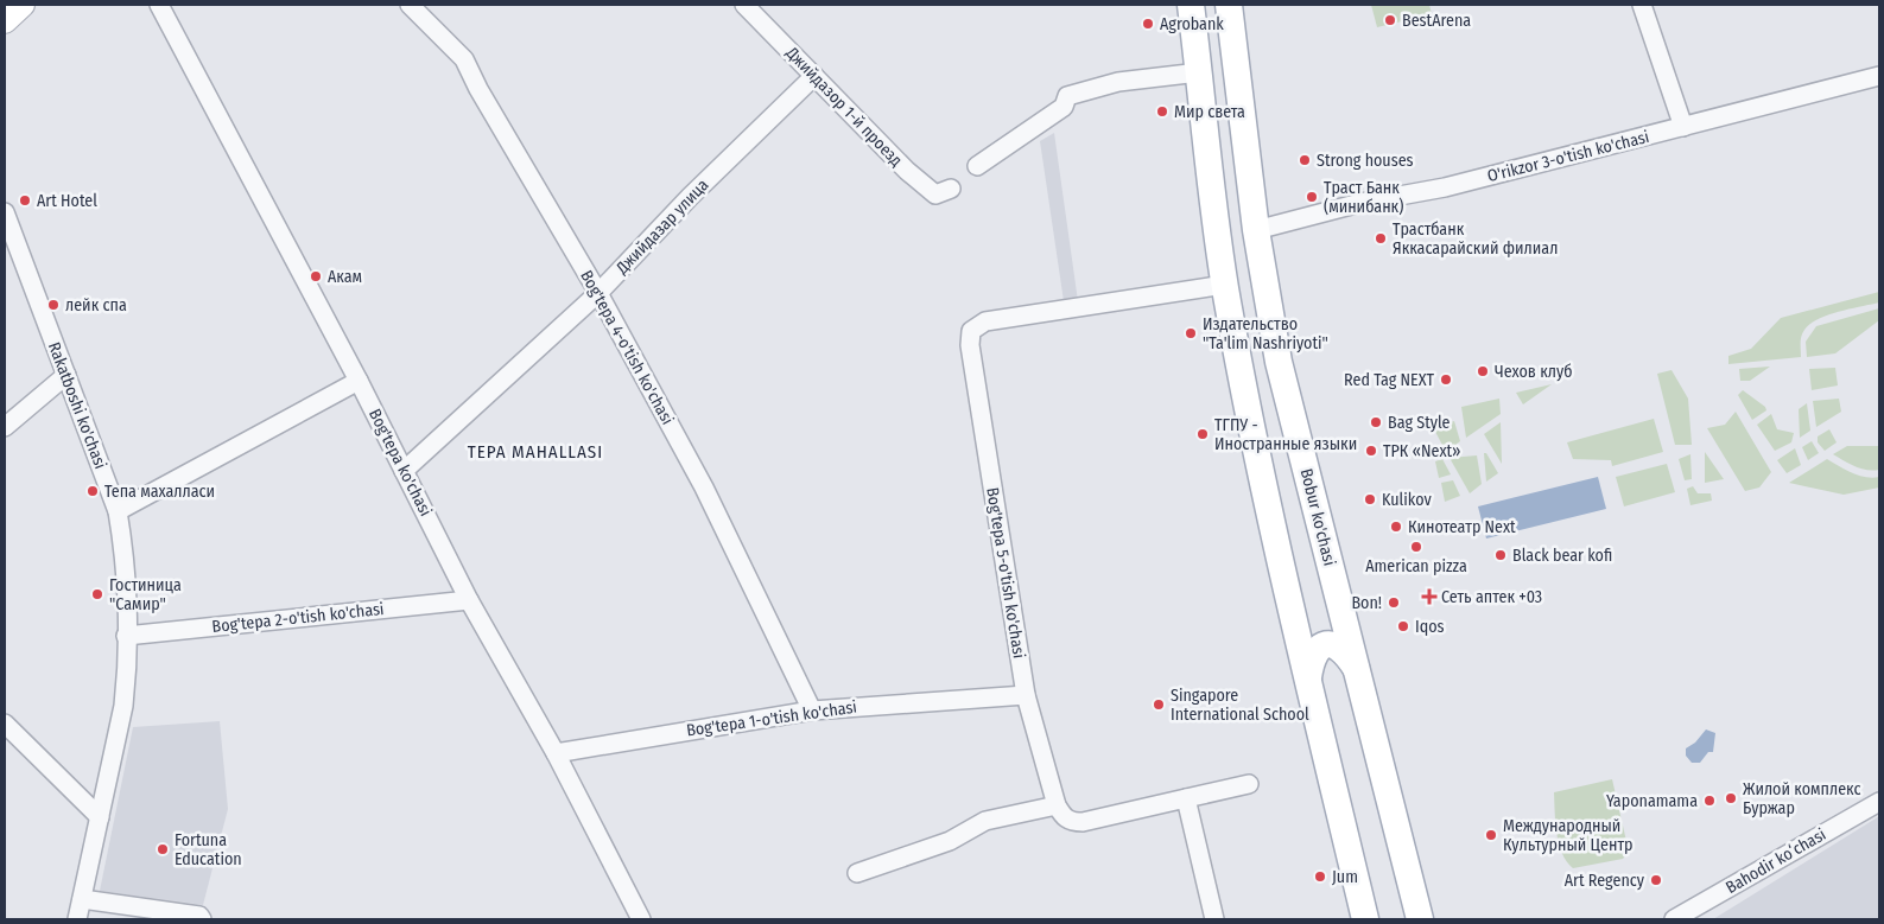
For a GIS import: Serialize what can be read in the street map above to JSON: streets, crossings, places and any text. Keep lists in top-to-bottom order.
{
  "streets": {
    "main road": ["Bobur ko'chasi"],
    "street": [
      "Джийдазор 1-й проезд",
      "O'rikzor 3-o'tish ko'chasi",
      "Джийдазар улица",
      "Bog'tepa 4-o'tish ko'chasi",
      "Rakatboshi ko'chasi",
      "Bog'tepa ko'chasi",
      "Bog'tepa 5-o'tish ko'chasi",
      "Bog'tepa 2-o'tish ko'chasi",
      "Bog'tepa 1-o'tish ko'chasi",
      "Bahodir koʻchasi"
    ]
  },
  "crossings": [
    ["Джийдазор 1-й проезд", "Джийдазар улица"],
    ["O'rikzor 3-o'tish ko'chasi", "Bobur ko'chasi"],
    ["Джийдазар улица", "Bog'tepa 4-o'tish ko'chasi"],
    ["Джийдазар улица", "Bog'tepa ko'chasi"],
    ["Bog'tepa 4-o'tish ko'chasi", "Bog'tepa 1-o'tish ko'chasi"],
    ["Rakatboshi ko'chasi", "Bog'tepa 2-o'tish ko'chasi"],
    ["Bog'tepa ko'chasi", "Bog'tepa 2-o'tish ko'chasi"],
    ["Bog'tepa ko'chasi", "Bog'tepa 1-o'tish ko'chasi"],
    ["Bog'tepa 5-o'tish ko'chasi", "Bog'tepa 1-o'tish ko'chasi"]
  ],
  "districts": ["TEPA MAHALLASI"],
  "places": {
    "other": [
      "BestArena",
      "Agrobank",
      "Мир света",
      "Strong houses",
      "Траст Банк (минибанк)",
      "Art Hotel",
      "Трастбанк Яккасарайский филиал",
      "Акам",
      "лейк спа",
      "Издательство \"Ta'lim Nashriyoti\"",
      "Чехов клуб",
      "Red Tag NEXT",
      "Bag Style",
      "ТГПУ - Иностранные языки",
      "ТРК «Next»",
      "Тепа махалласи",
      "Kulikov",
      "Кинотеатр Next",
      "American pizza",
      "Black bear kofi",
      "Гостиница \"Самир\"",
      "Bon!",
      "Iqos",
      "Singapore International School",
      "Жилой комплекс Буржар",
      "Yaponamama",
      "Международный Культурный Центр",
      "Fortuna Education",
      "Jum",
      "Art Regency"
    ],
    "health": ["Сеть аптек +03"]
  }
}
